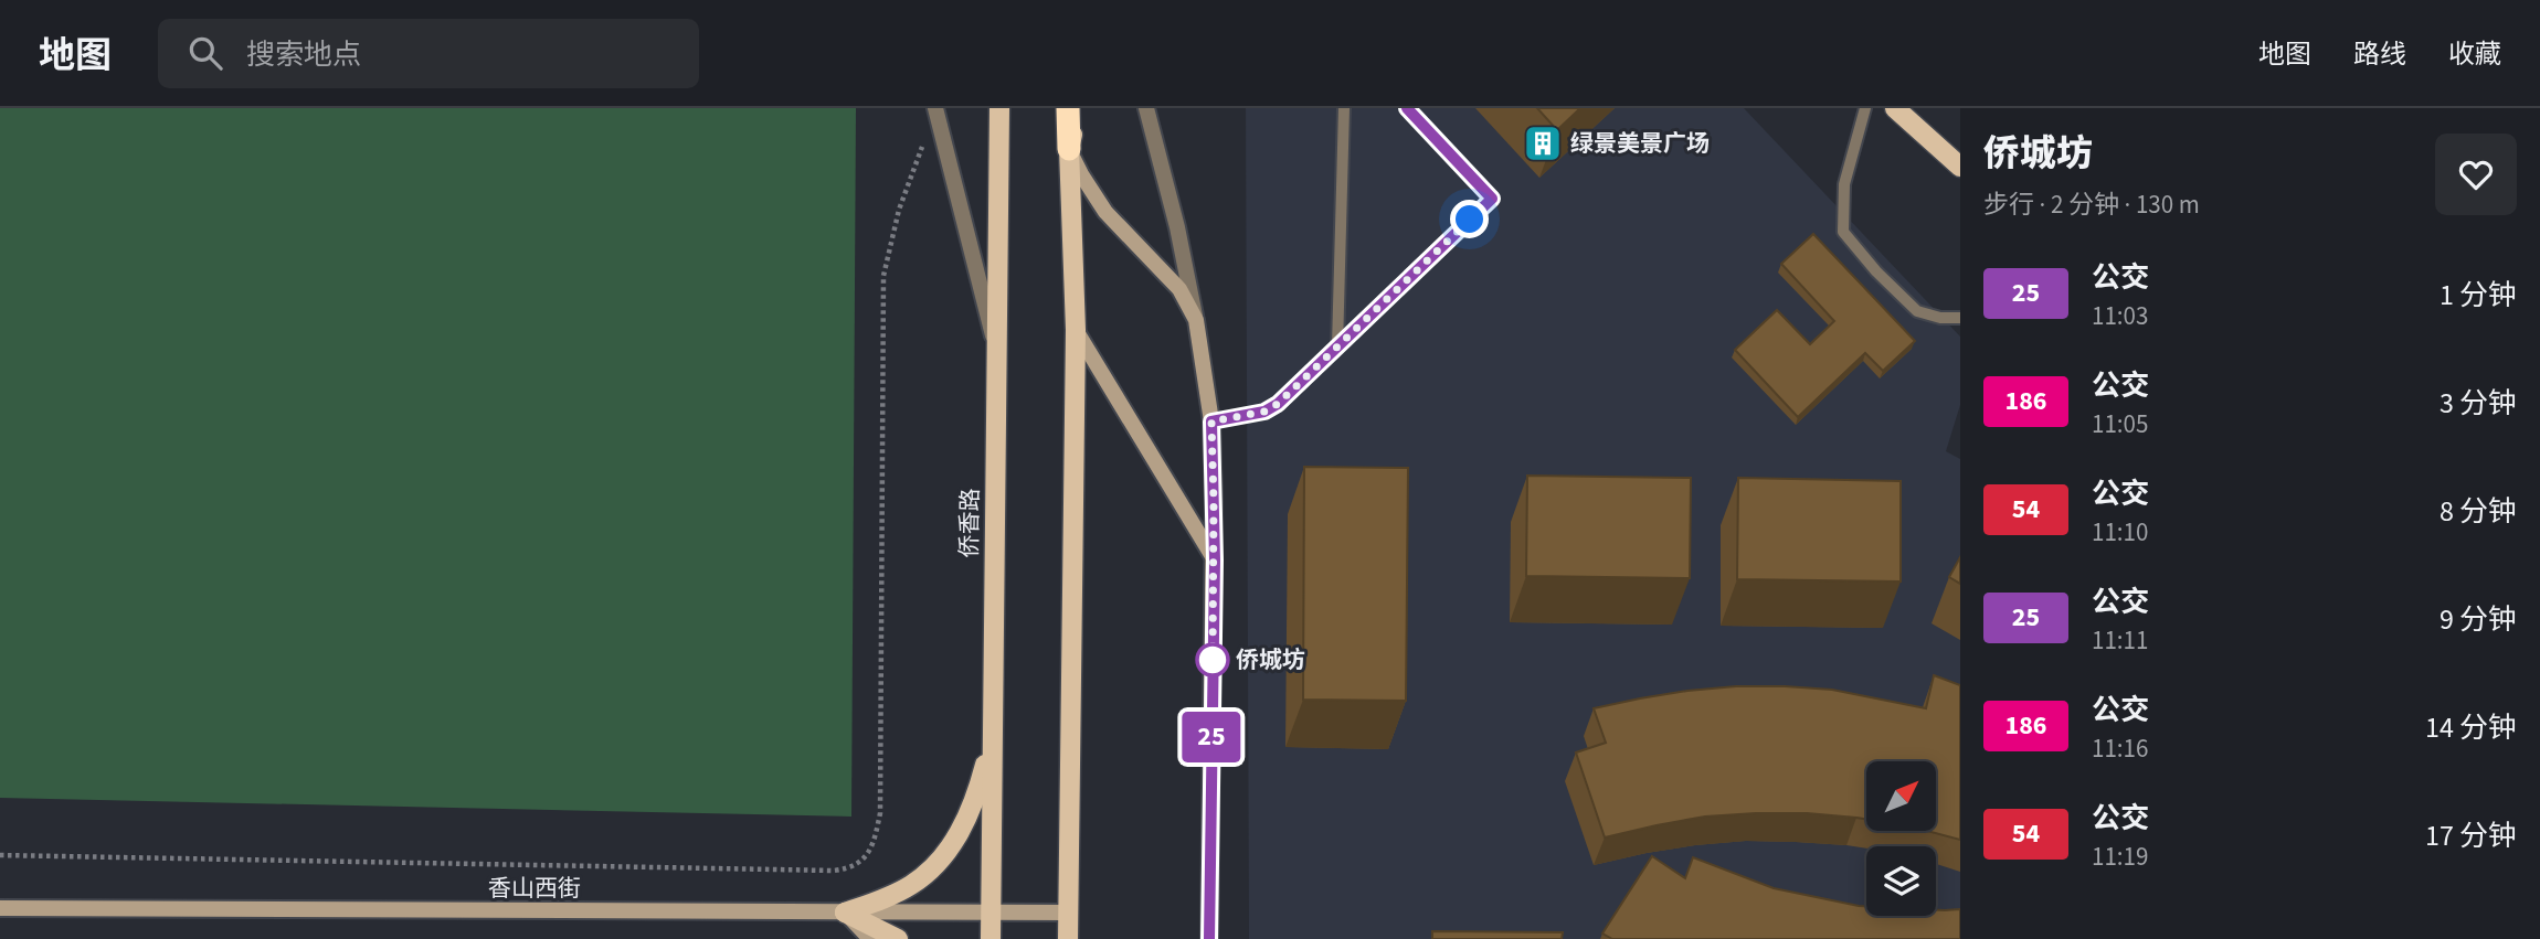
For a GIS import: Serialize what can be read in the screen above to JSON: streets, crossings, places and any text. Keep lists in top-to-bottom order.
{
  "streets": {
    "main road": ["侨香路", "香山西街"]
  },
  "crossings": [
    ["侨香路", "香山西街"]
  ],
  "places": {
    "building": ["绿景美景广场"],
    "other": ["侨城坊"]
  },
  "lines": ["bus line 25"],
  "north": "top right",
  "page": {
    "header": "地图",
    "search": "搜索地点",
    "nav": ["地图", "路线", "收藏"],
    "on_map": "25",
    "heading": ["侨城坊", "步行 · 2 分钟 · 130 m"],
    "list": [
      {
        "mark": "25",
        "name": "公交",
        "note": "11:03",
        "value": "1 分钟"
      },
      {
        "mark": "186",
        "name": "公交",
        "note": "11:05",
        "value": "3 分钟"
      },
      {
        "mark": "54",
        "name": "公交",
        "note": "11:10",
        "value": "8 分钟"
      },
      {
        "mark": "25",
        "name": "公交",
        "note": "11:11",
        "value": "9 分钟"
      },
      {
        "mark": "186",
        "name": "公交",
        "note": "11:16",
        "value": "14 分钟"
      },
      {
        "mark": "54",
        "name": "公交",
        "note": "11:19",
        "value": "17 分钟"
      }
    ]
  }
}
